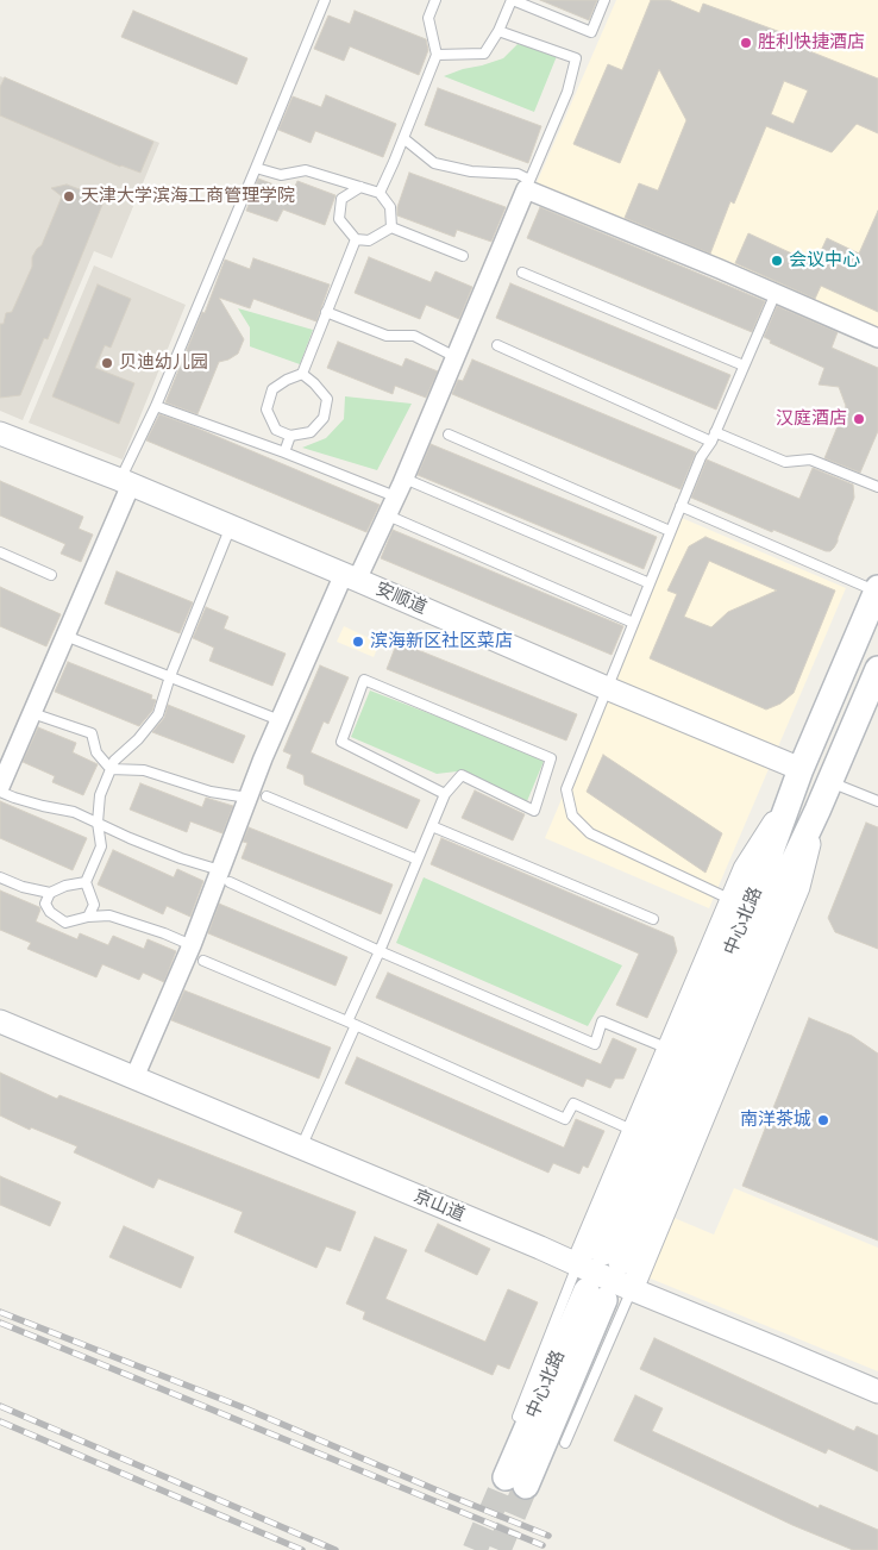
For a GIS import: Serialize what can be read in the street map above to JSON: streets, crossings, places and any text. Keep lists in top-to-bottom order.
{
  "streets": {
    "main road": ["中心北路"],
    "street": ["安顺道", "京山道"]
  },
  "crossings": [
    ["安顺道", "中心北路"]
  ],
  "places": [
    "胜利快捷酒店",
    "天津大学滨海工商管理学院",
    "会议中心",
    "贝迪幼儿园",
    "汉庭酒店",
    "滨海新区社区菜店",
    "南洋茶城"
  ]
}
